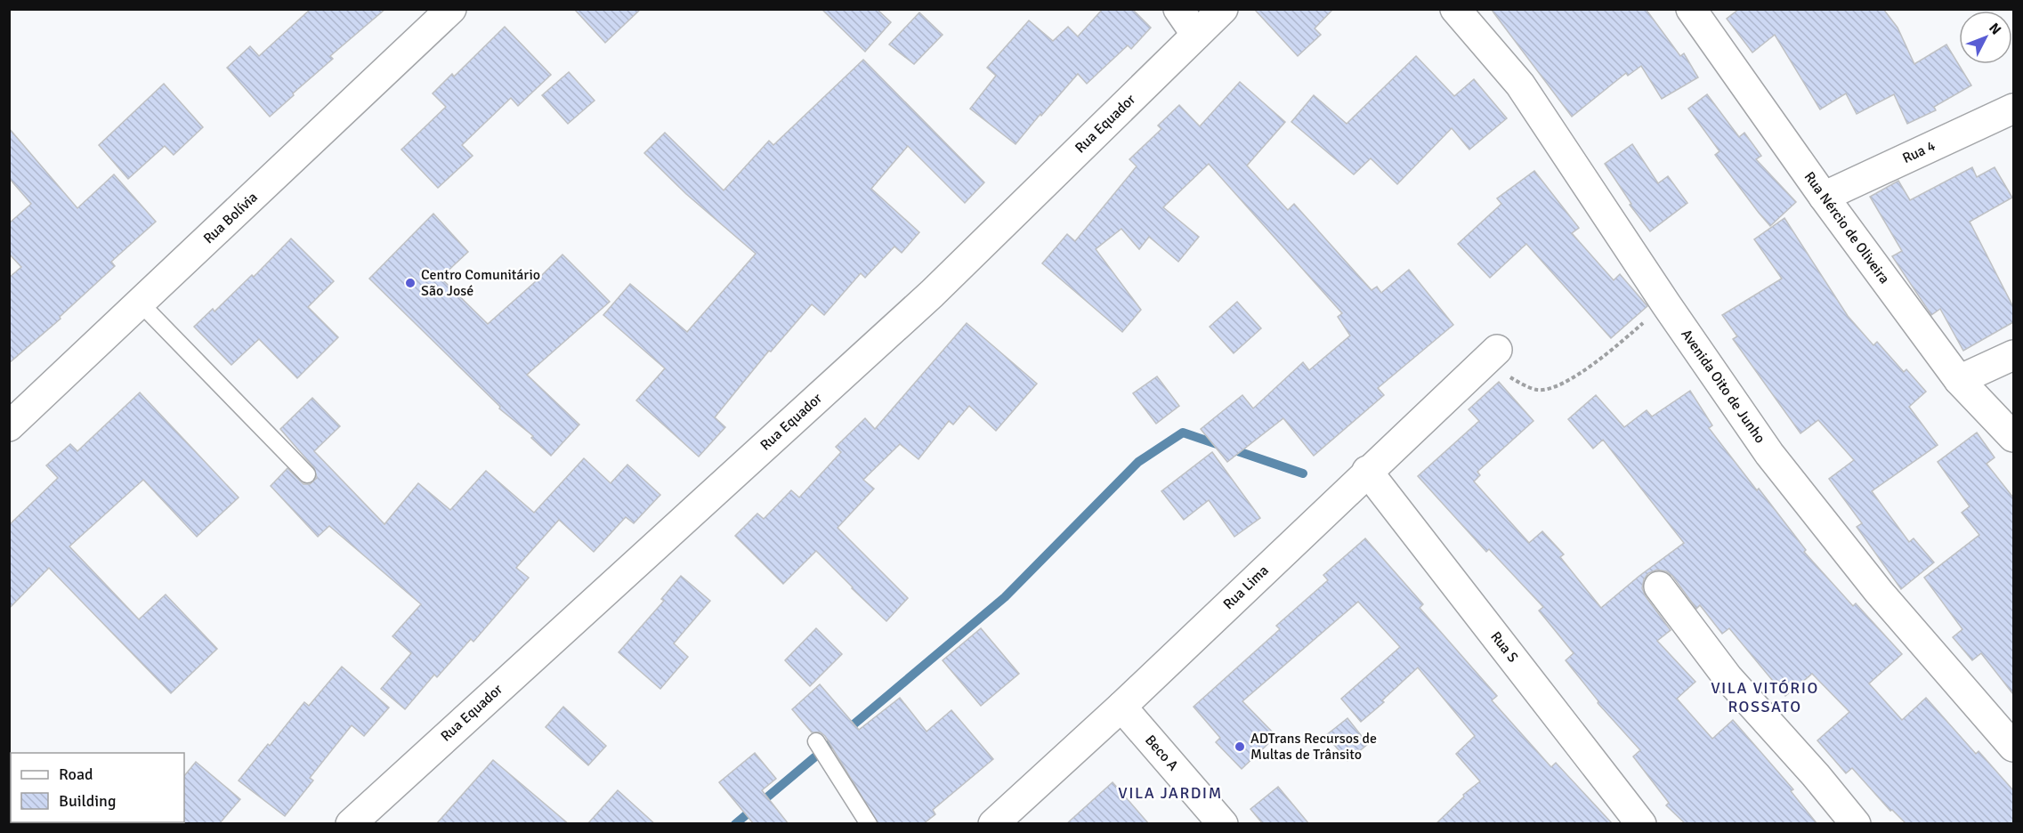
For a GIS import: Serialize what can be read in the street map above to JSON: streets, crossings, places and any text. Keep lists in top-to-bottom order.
{
  "streets": {
    "street": [
      "Rua Equador",
      "Rua 4",
      "Rua Bolívia",
      "Rua Nércio de Oliveira",
      "Avenida Oito de Junho",
      "Rua Lima",
      "Rua S",
      "Beco A"
    ]
  },
  "crossings": [
    ["Rua 4", "Rua Nércio de Oliveira"],
    ["Rua Lima", "Rua S"],
    ["Rua Lima", "Beco A"]
  ],
  "districts": ["VILA VITÓRIO ROSSATO", "VILA JARDIM"],
  "places": ["Centro Comunitário São José", "ADTrans Recursos de Multas de Trânsito"],
  "legend": ["Road", "Building"],
  "north": "top right"
}
